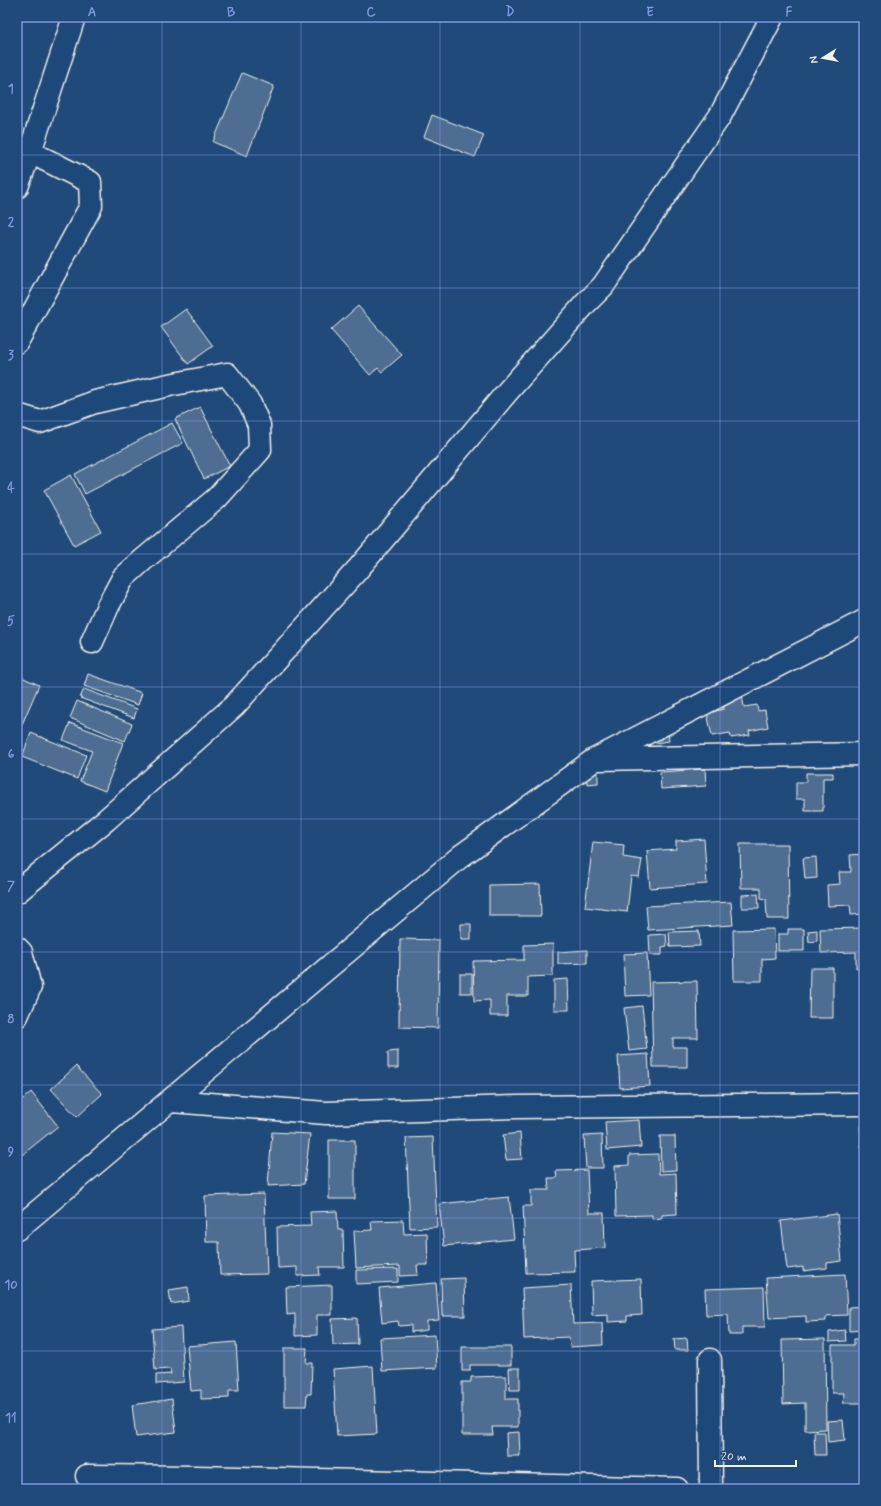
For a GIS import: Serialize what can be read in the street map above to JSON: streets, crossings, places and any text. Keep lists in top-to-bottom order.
{
  "scale_bar": "20 m",
  "north": "left",
  "grid": {
    "columns": [
      "A",
      "B",
      "C",
      "D",
      "E",
      "F"
    ],
    "rows": [
      "1",
      "2",
      "3",
      "4",
      "5",
      "6",
      "7",
      "8",
      "9",
      "10",
      "11"
    ]
  }
}
